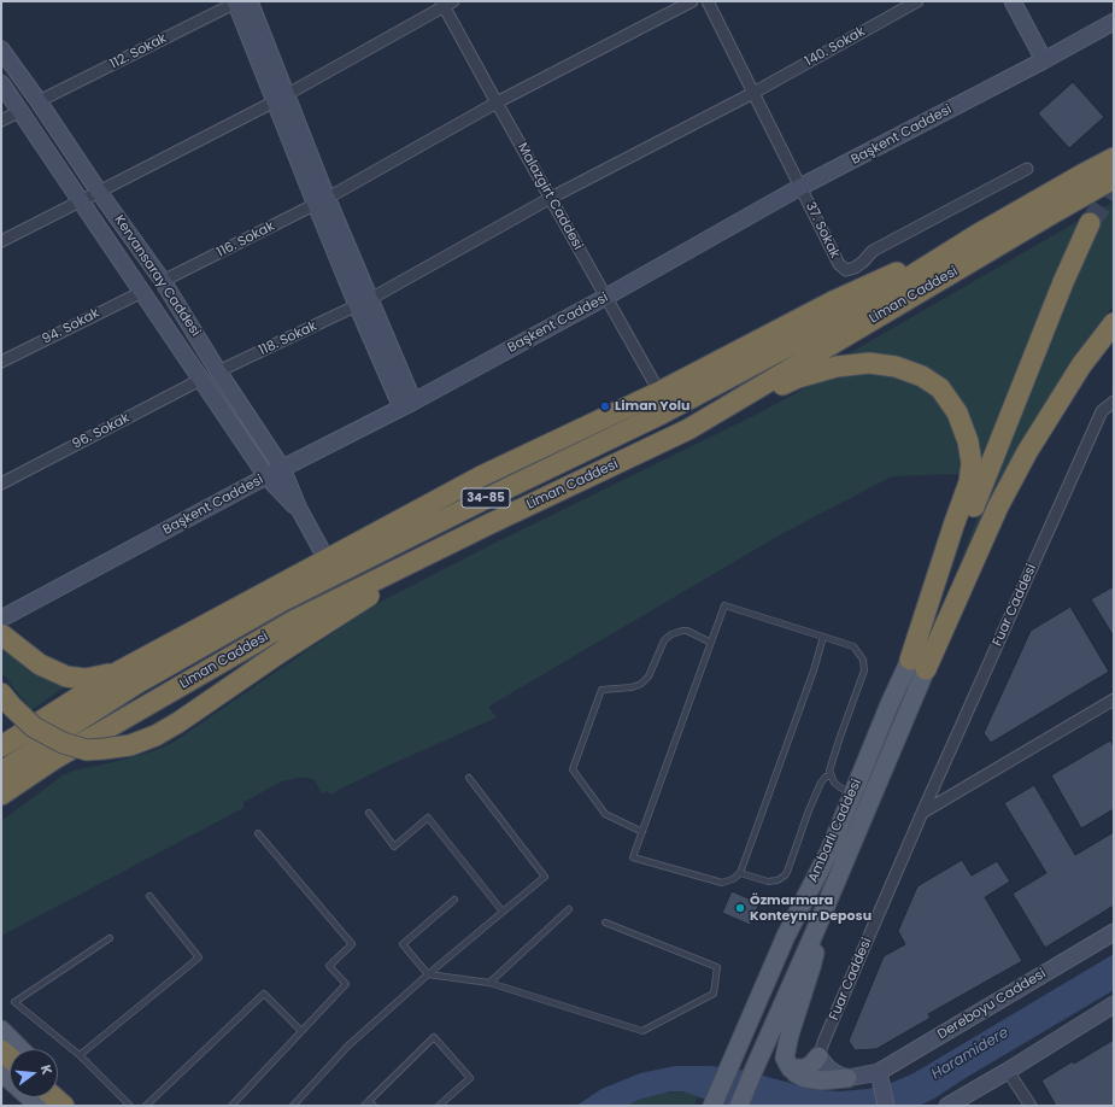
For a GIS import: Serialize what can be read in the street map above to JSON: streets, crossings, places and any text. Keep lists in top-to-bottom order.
{
  "streets": {
    "highway": ["Liman Caddesi", "34-85"],
    "main road": ["Ambarlı Caddesi"],
    "street": [
      "140. Sokak",
      "112. Sokak",
      "Başkent Caddesi",
      "Malazgirt Caddesi",
      "37. Sokak",
      "116. Sokak",
      "Kervansaray Caddesi",
      "94. Sokak",
      "118. Sokak",
      "96. Sokak",
      "Fuar Caddesi",
      "Dereboyu Caddesi"
    ]
  },
  "crossings": [
    ["140. Sokak", "Malazgirt Caddesi"],
    ["140. Sokak", "37. Sokak"],
    ["140. Sokak", "118. Sokak"],
    ["112. Sokak", "Kervansaray Caddesi"],
    ["Başkent Caddesi", "Malazgirt Caddesi"],
    ["Başkent Caddesi", "37. Sokak"],
    ["Başkent Caddesi", "Kervansaray Caddesi"],
    ["Malazgirt Caddesi", "116. Sokak"],
    ["Malazgirt Caddesi", "118. Sokak"],
    ["116. Sokak", "Kervansaray Caddesi"],
    ["Kervansaray Caddesi", "94. Sokak"],
    ["Kervansaray Caddesi", "118. Sokak"],
    ["Kervansaray Caddesi", "96. Sokak"]
  ],
  "water": ["Haramidere"],
  "places": ["Liman Yolu", "Özmarmara Konteynır Deposu"],
  "north": "right"
}
